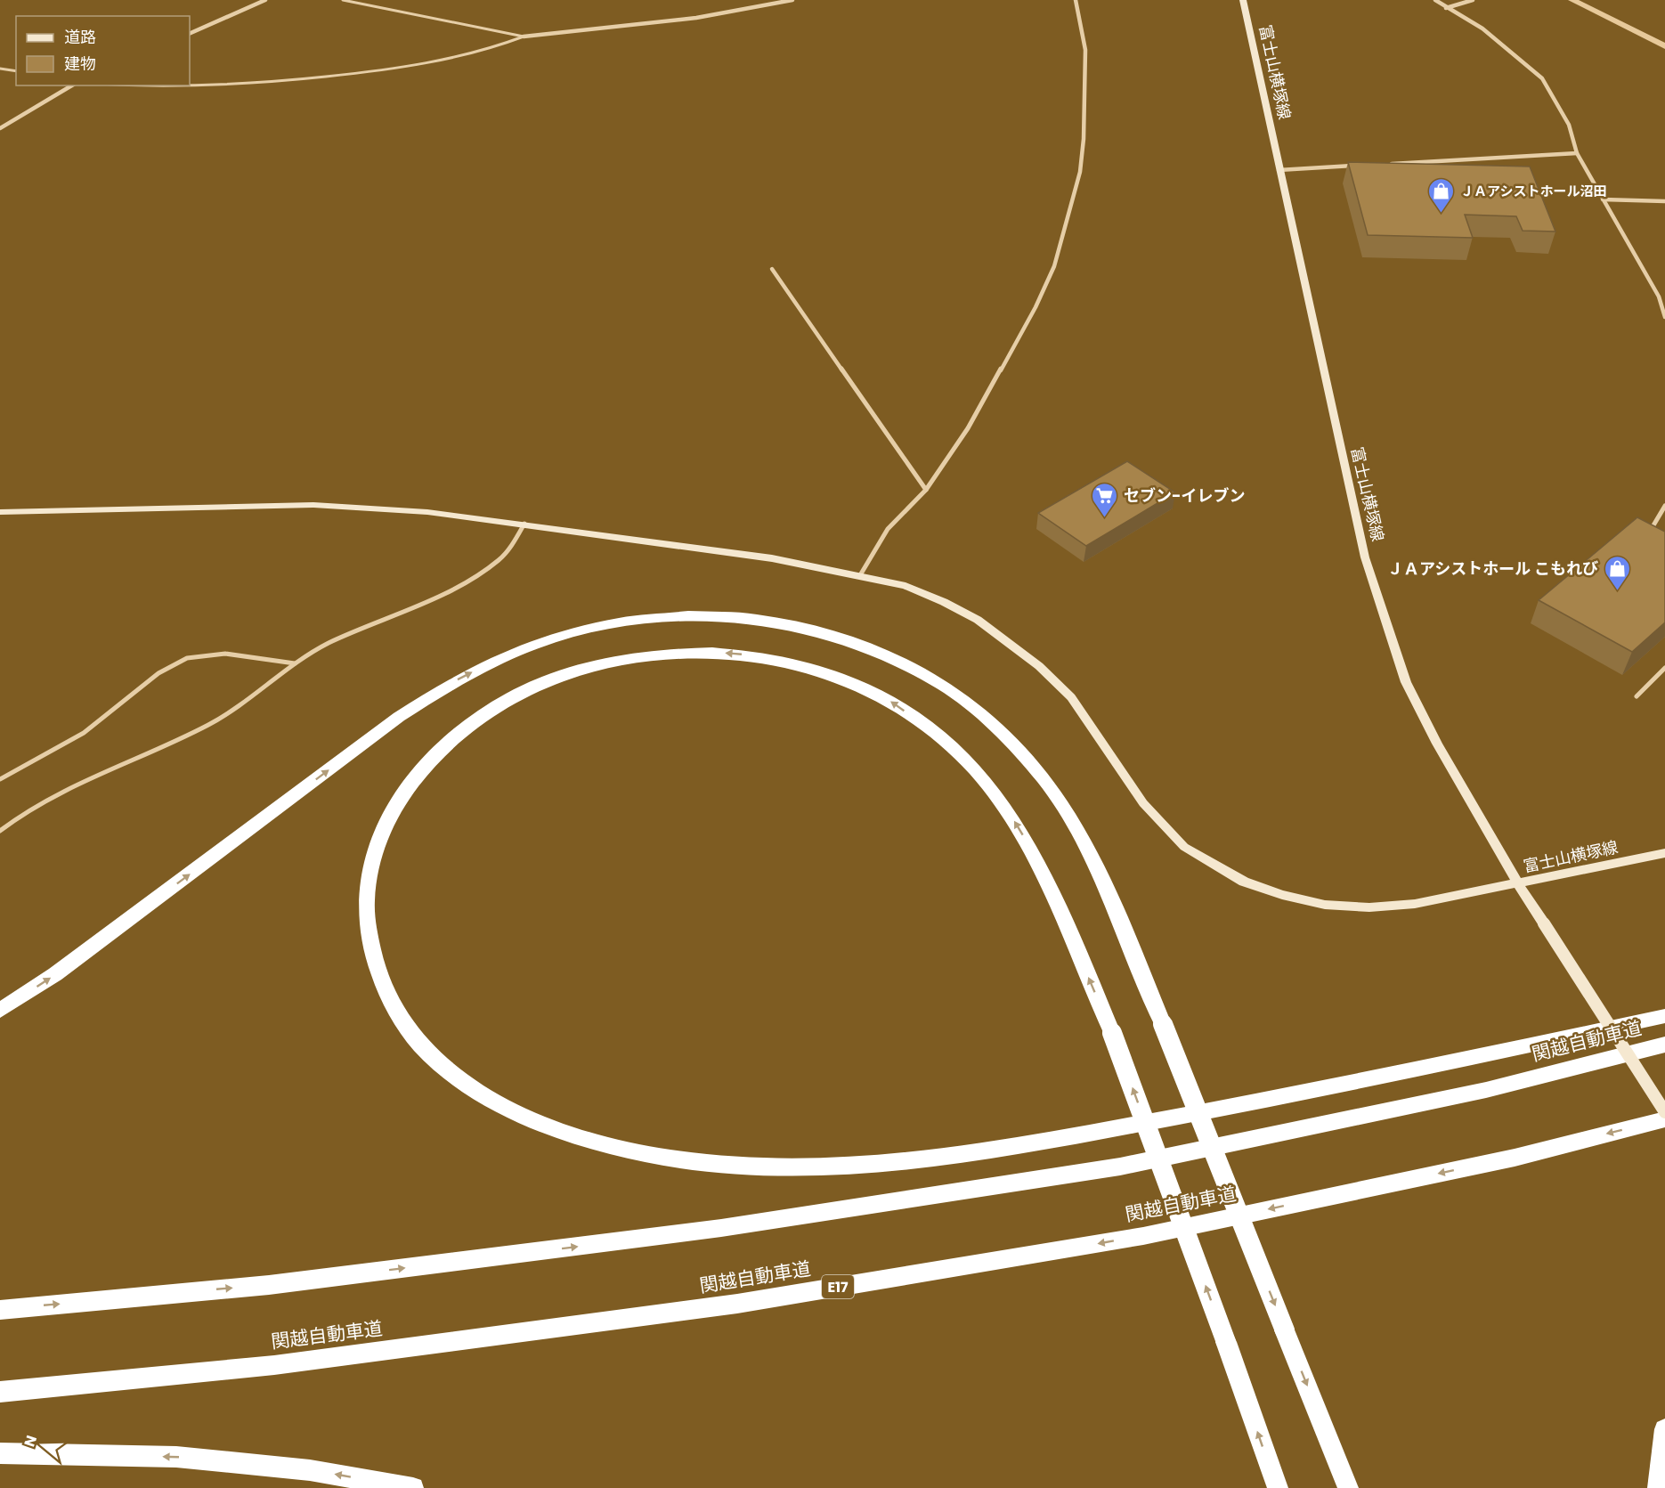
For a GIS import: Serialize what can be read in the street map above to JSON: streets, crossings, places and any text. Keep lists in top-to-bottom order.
{
  "streets": {
    "highway": ["関越自動車道", "E17"],
    "street": ["富士山横塚線"]
  },
  "places": {
    "shop": ["ＪＡアシストホール沼田", "ＪＡアシストホール こもれび"],
    "supermarket": ["セブン-イレブン"]
  },
  "legend": ["道路", "建物"],
  "north": "left"
}
